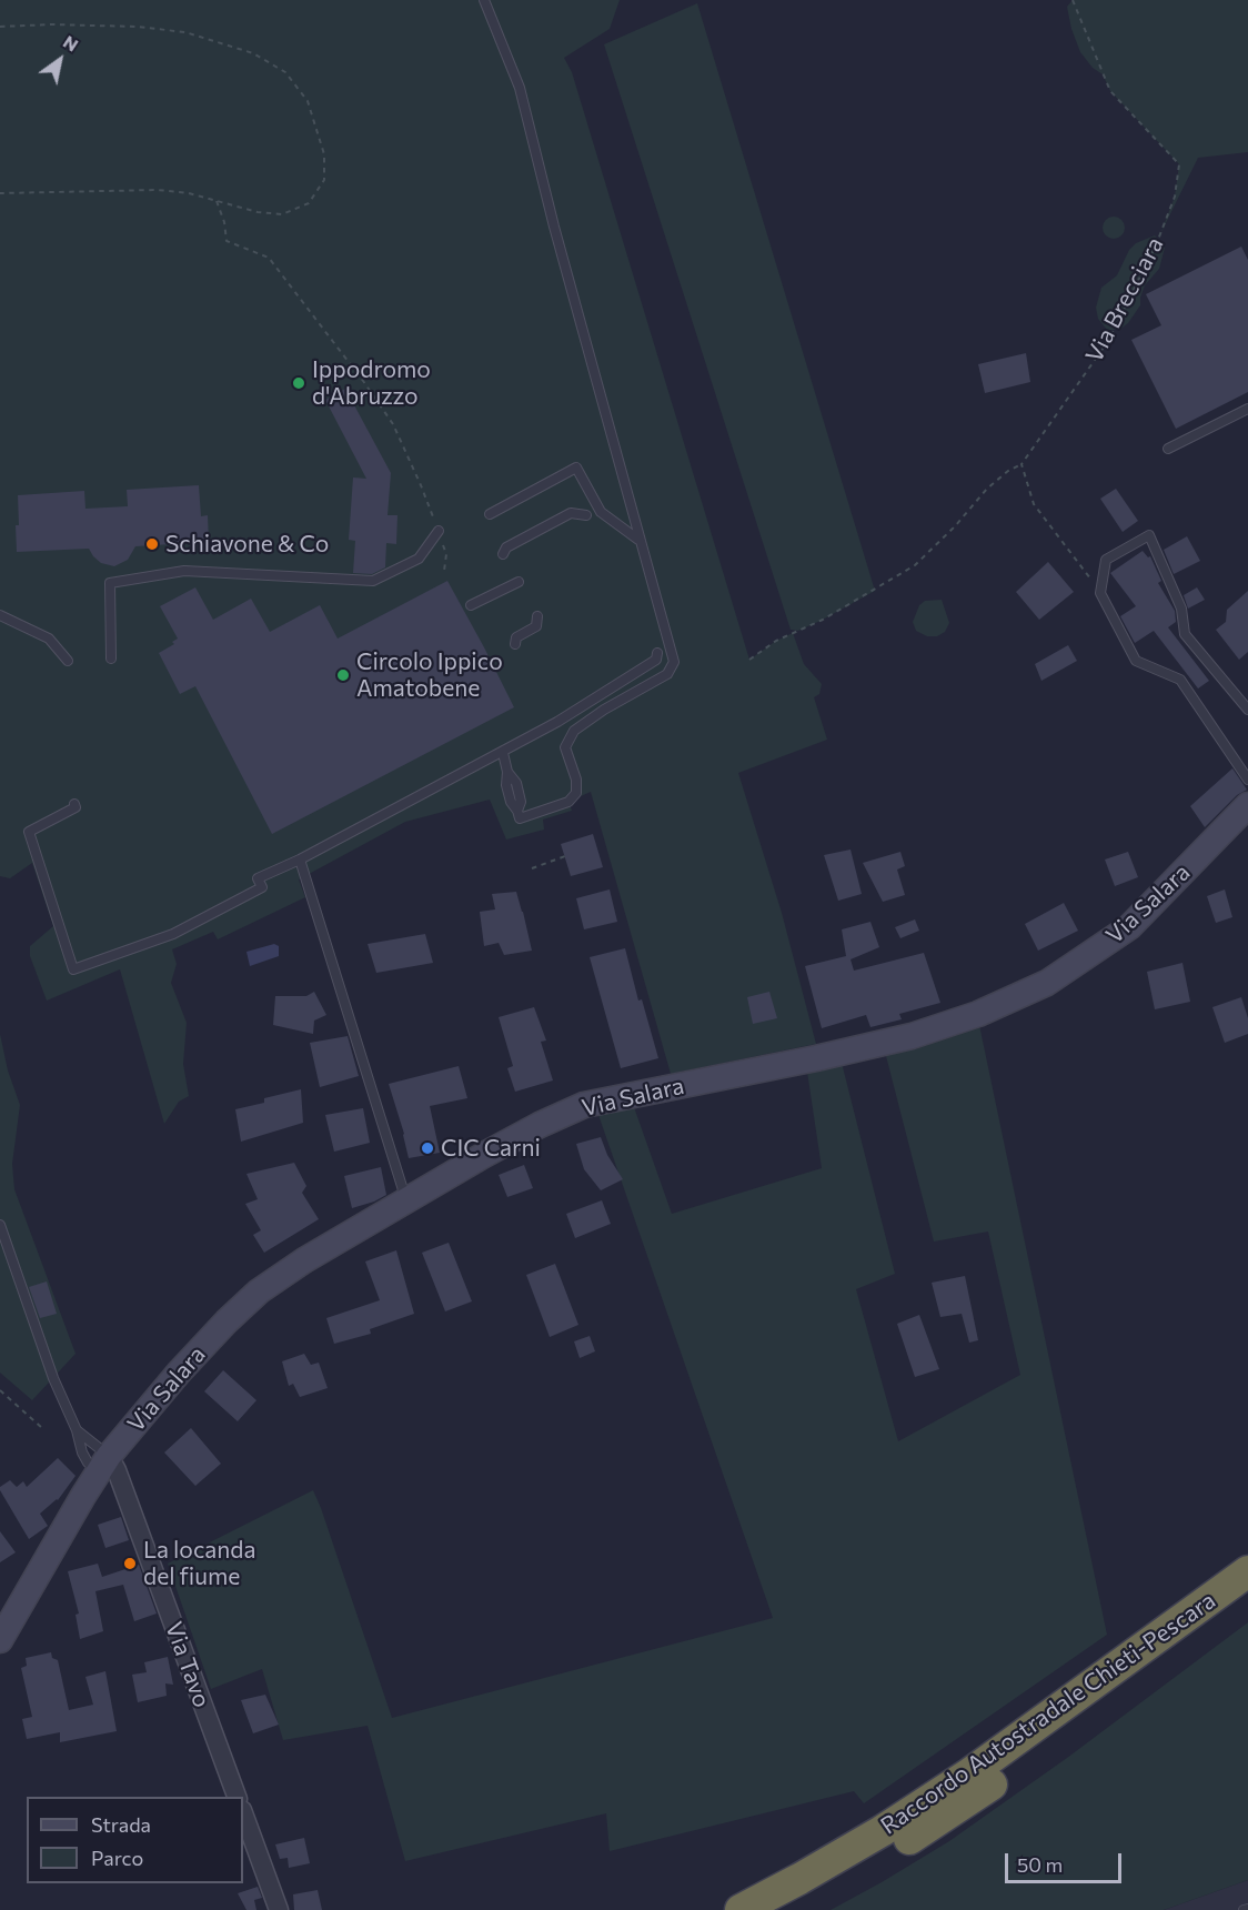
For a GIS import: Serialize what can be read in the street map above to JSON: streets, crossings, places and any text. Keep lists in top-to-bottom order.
{
  "streets": {
    "highway": ["Raccordo Autostradale Chieti-Pescara"],
    "street": ["Via Salara", "Via Tavo"],
    "path": ["Via Brecciara"]
  },
  "crossings": [
    ["Via Salara", "Via Tavo"]
  ],
  "places": [
    "Ippodromo d'Abruzzo",
    "Schiavone & Co",
    "Circolo Ippico Amatobene",
    "CIC Carni",
    "La locanda del fiume"
  ],
  "legend": ["Strada", "Parco"],
  "scale_bar": "50 m",
  "north": "top right"
}
